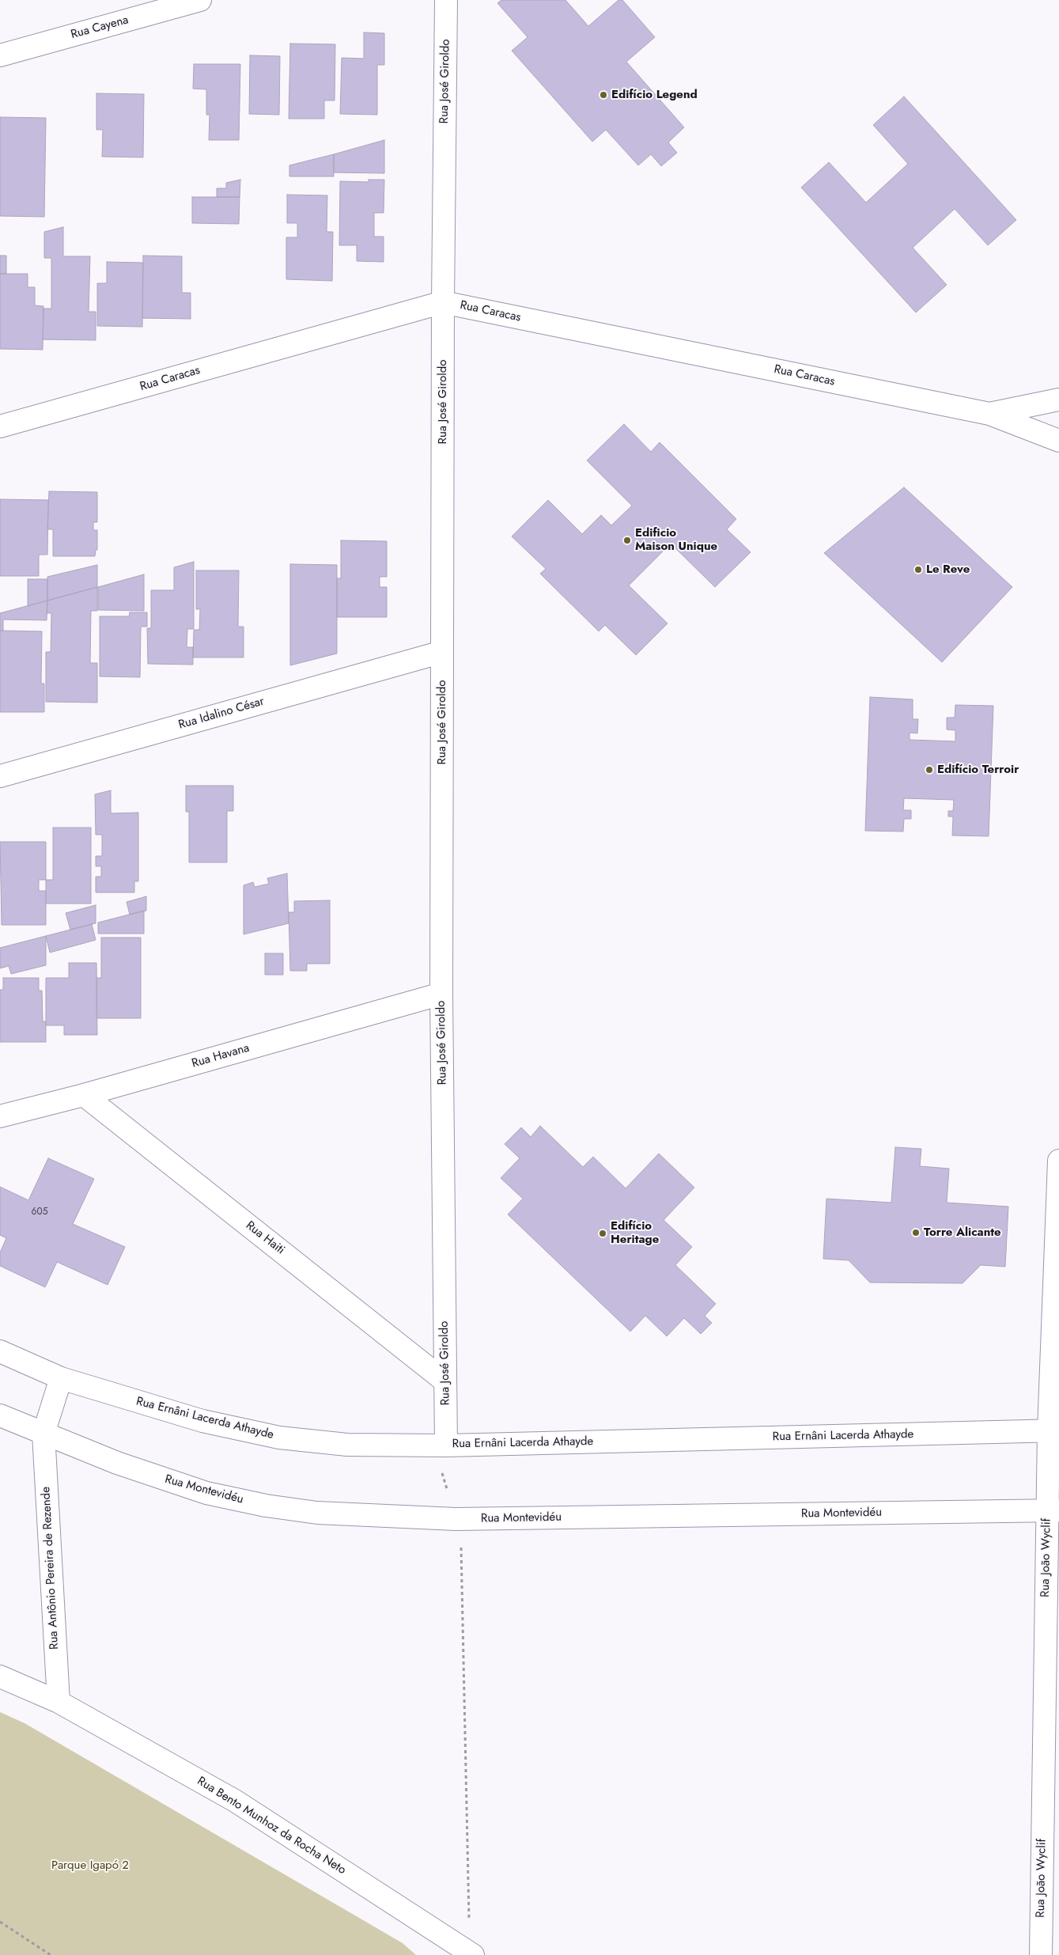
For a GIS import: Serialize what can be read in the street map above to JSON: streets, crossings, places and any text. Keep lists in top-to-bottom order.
{
  "streets": {
    "street": [
      "Rua Cayena",
      "Rua José Giroldo",
      "Rua Caracas",
      "Rua Idalino César",
      "Rua Havana",
      "Rua Haiti",
      "Rua Ernâni Lacerda Athayde",
      "Rua Montevidéu",
      "Rua João Wyclif",
      "Rua Antônio Pereira de Rezende",
      "Rua Bento Munhoz da Rocha Neto"
    ]
  },
  "crossings": [
    ["Rua José Giroldo", "Rua Caracas"],
    ["Rua José Giroldo", "Rua Idalino César"],
    ["Rua José Giroldo", "Rua Havana"],
    ["Rua José Giroldo", "Rua Haiti"],
    ["Rua José Giroldo", "Rua Ernâni Lacerda Athayde"],
    ["Rua Havana", "Rua Haiti"],
    ["Rua Ernâni Lacerda Athayde", "Rua João Wyclif"],
    ["Rua Montevidéu", "Rua João Wyclif"],
    ["Rua Montevidéu", "Rua Antônio Pereira de Rezende"],
    ["Rua Antônio Pereira de Rezende", "Rua Bento Munhoz da Rocha Neto"]
  ],
  "parks": ["Parque Igapó 2"],
  "places": [
    "Edifício Legend",
    "Edificio Maison Unique",
    "Le Reve",
    "Edifício Terroir",
    "Torre Alicante",
    "Edifício Heritage"
  ],
  "house_numbers": ["605"]
}
